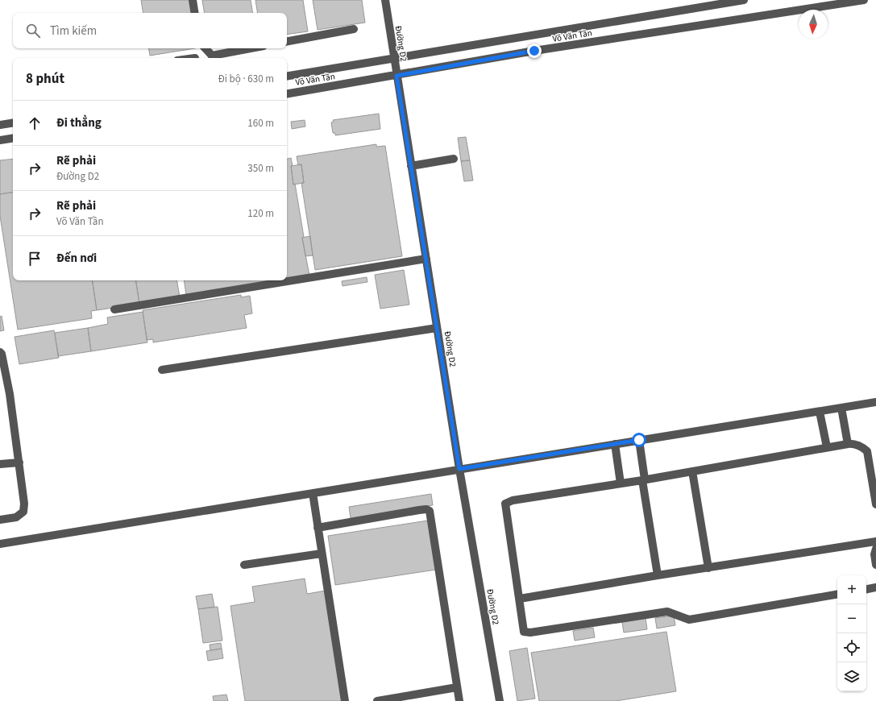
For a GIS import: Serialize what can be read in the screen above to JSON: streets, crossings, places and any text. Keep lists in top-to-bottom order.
{
  "streets": {
    "street": ["Võ Văn Tần", "Đường D2"]
  },
  "crossings": [
    ["Võ Văn Tần", "Đường D2"]
  ],
  "north": "bottom",
  "page": {
    "search": "Tìm kiếm",
    "heading": ["8 phút", "Đi bộ · 630 m"],
    "list": [
      ["Đi thẳng", "160 m"],
      ["Rẽ phải", "Đường D2", "350 m"],
      ["Rẽ phải", "Võ Văn Tần", "120 m"],
      "Đến nơi"
    ],
    "map_buttons": ["+", "−"]
  }
}
